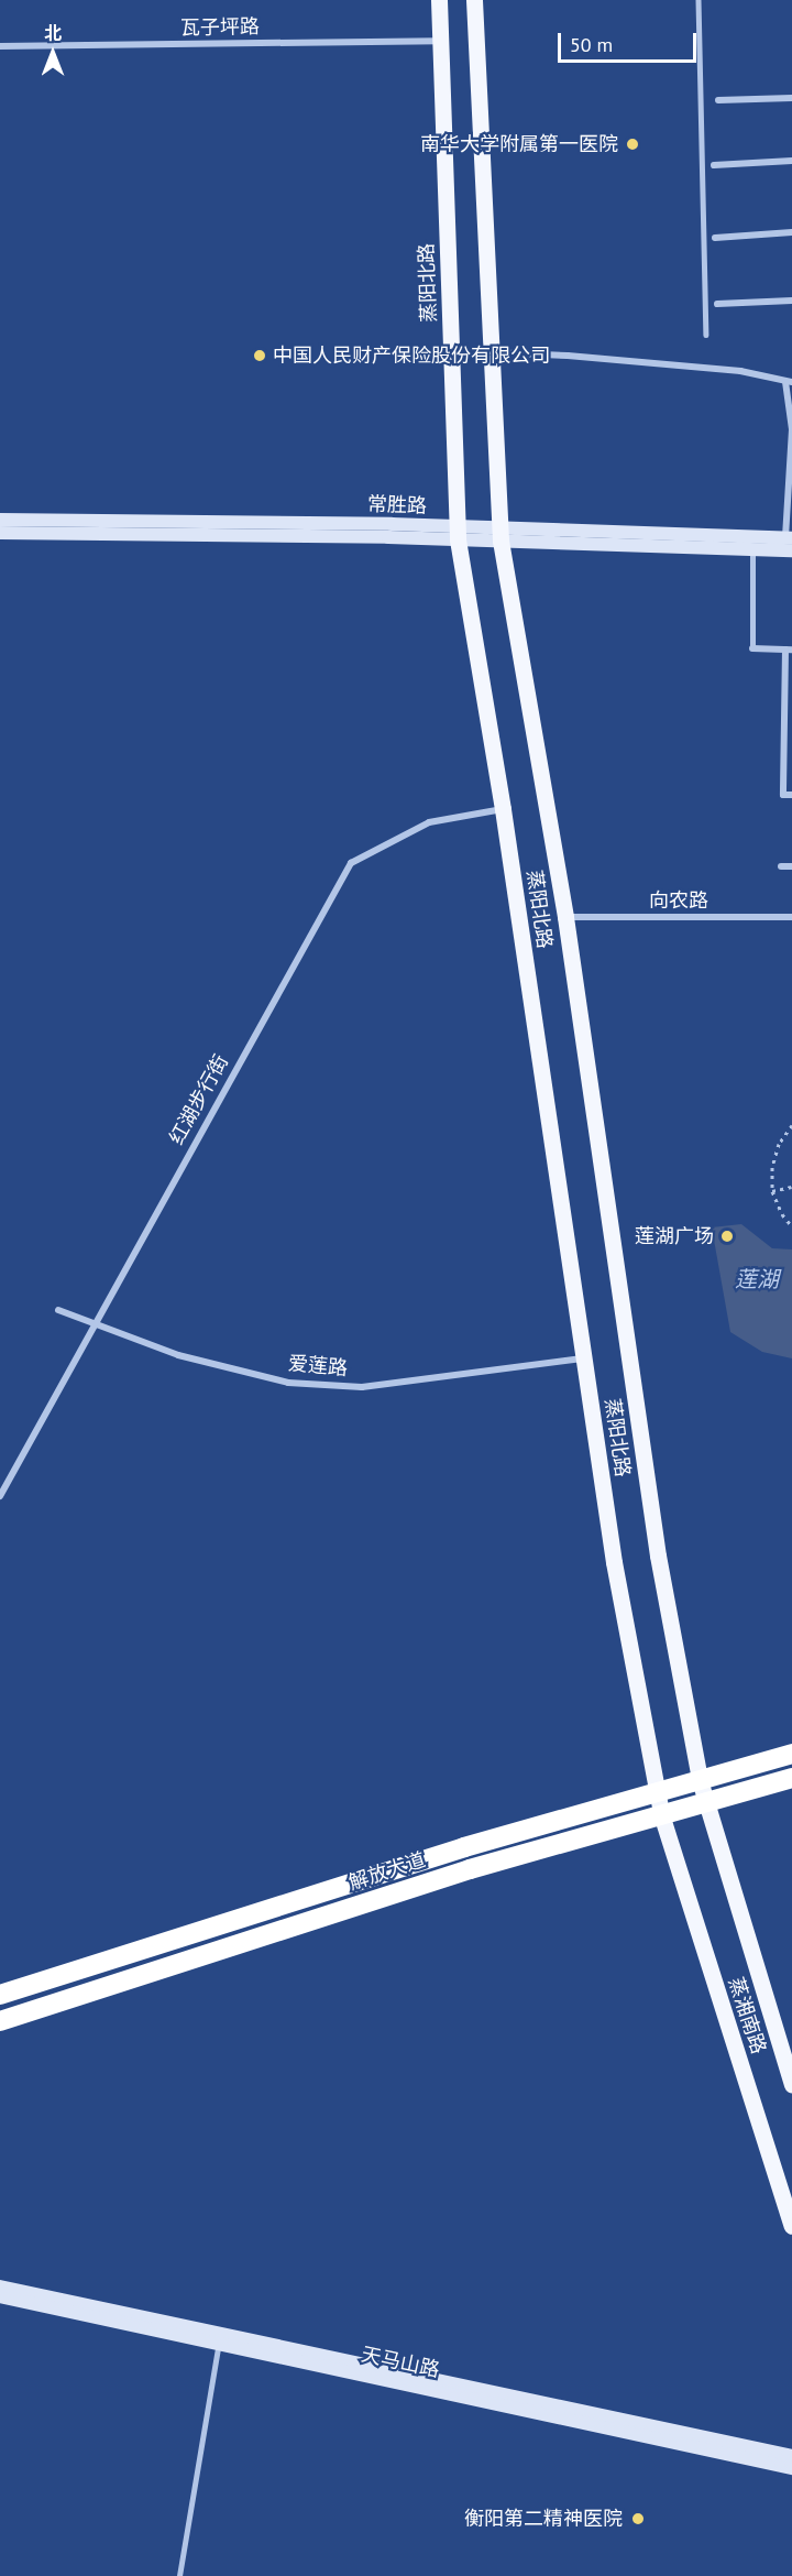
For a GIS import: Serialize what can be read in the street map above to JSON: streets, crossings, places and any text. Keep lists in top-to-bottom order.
{
  "streets": {
    "highway": ["解放大道"],
    "main road": ["蒸阳北路", "蒸湘南路"],
    "street": [
      "瓦子坪路",
      "常胜路",
      "向农路",
      "红湖步行街",
      "爱莲路",
      "天马山路"
    ]
  },
  "crossings": [
    ["瓦子坪路", "蒸阳北路"],
    ["蒸阳北路", "常胜路"],
    ["蒸阳北路", "向农路"],
    ["蒸阳北路", "红湖步行街"],
    ["蒸阳北路", "爱莲路"],
    ["蒸阳北路", "解放大道"],
    ["蒸阳北路", "蒸湘南路"],
    ["红湖步行街", "爱莲路"],
    ["解放大道", "蒸湘南路"]
  ],
  "water": ["莲湖"],
  "places": [
    "南华大学附属第一医院",
    "中国人民财产保险股份有限公司",
    "莲湖广场",
    "衡阳第二精神医院"
  ],
  "scale_bar": "50 m",
  "north": "top"
}
